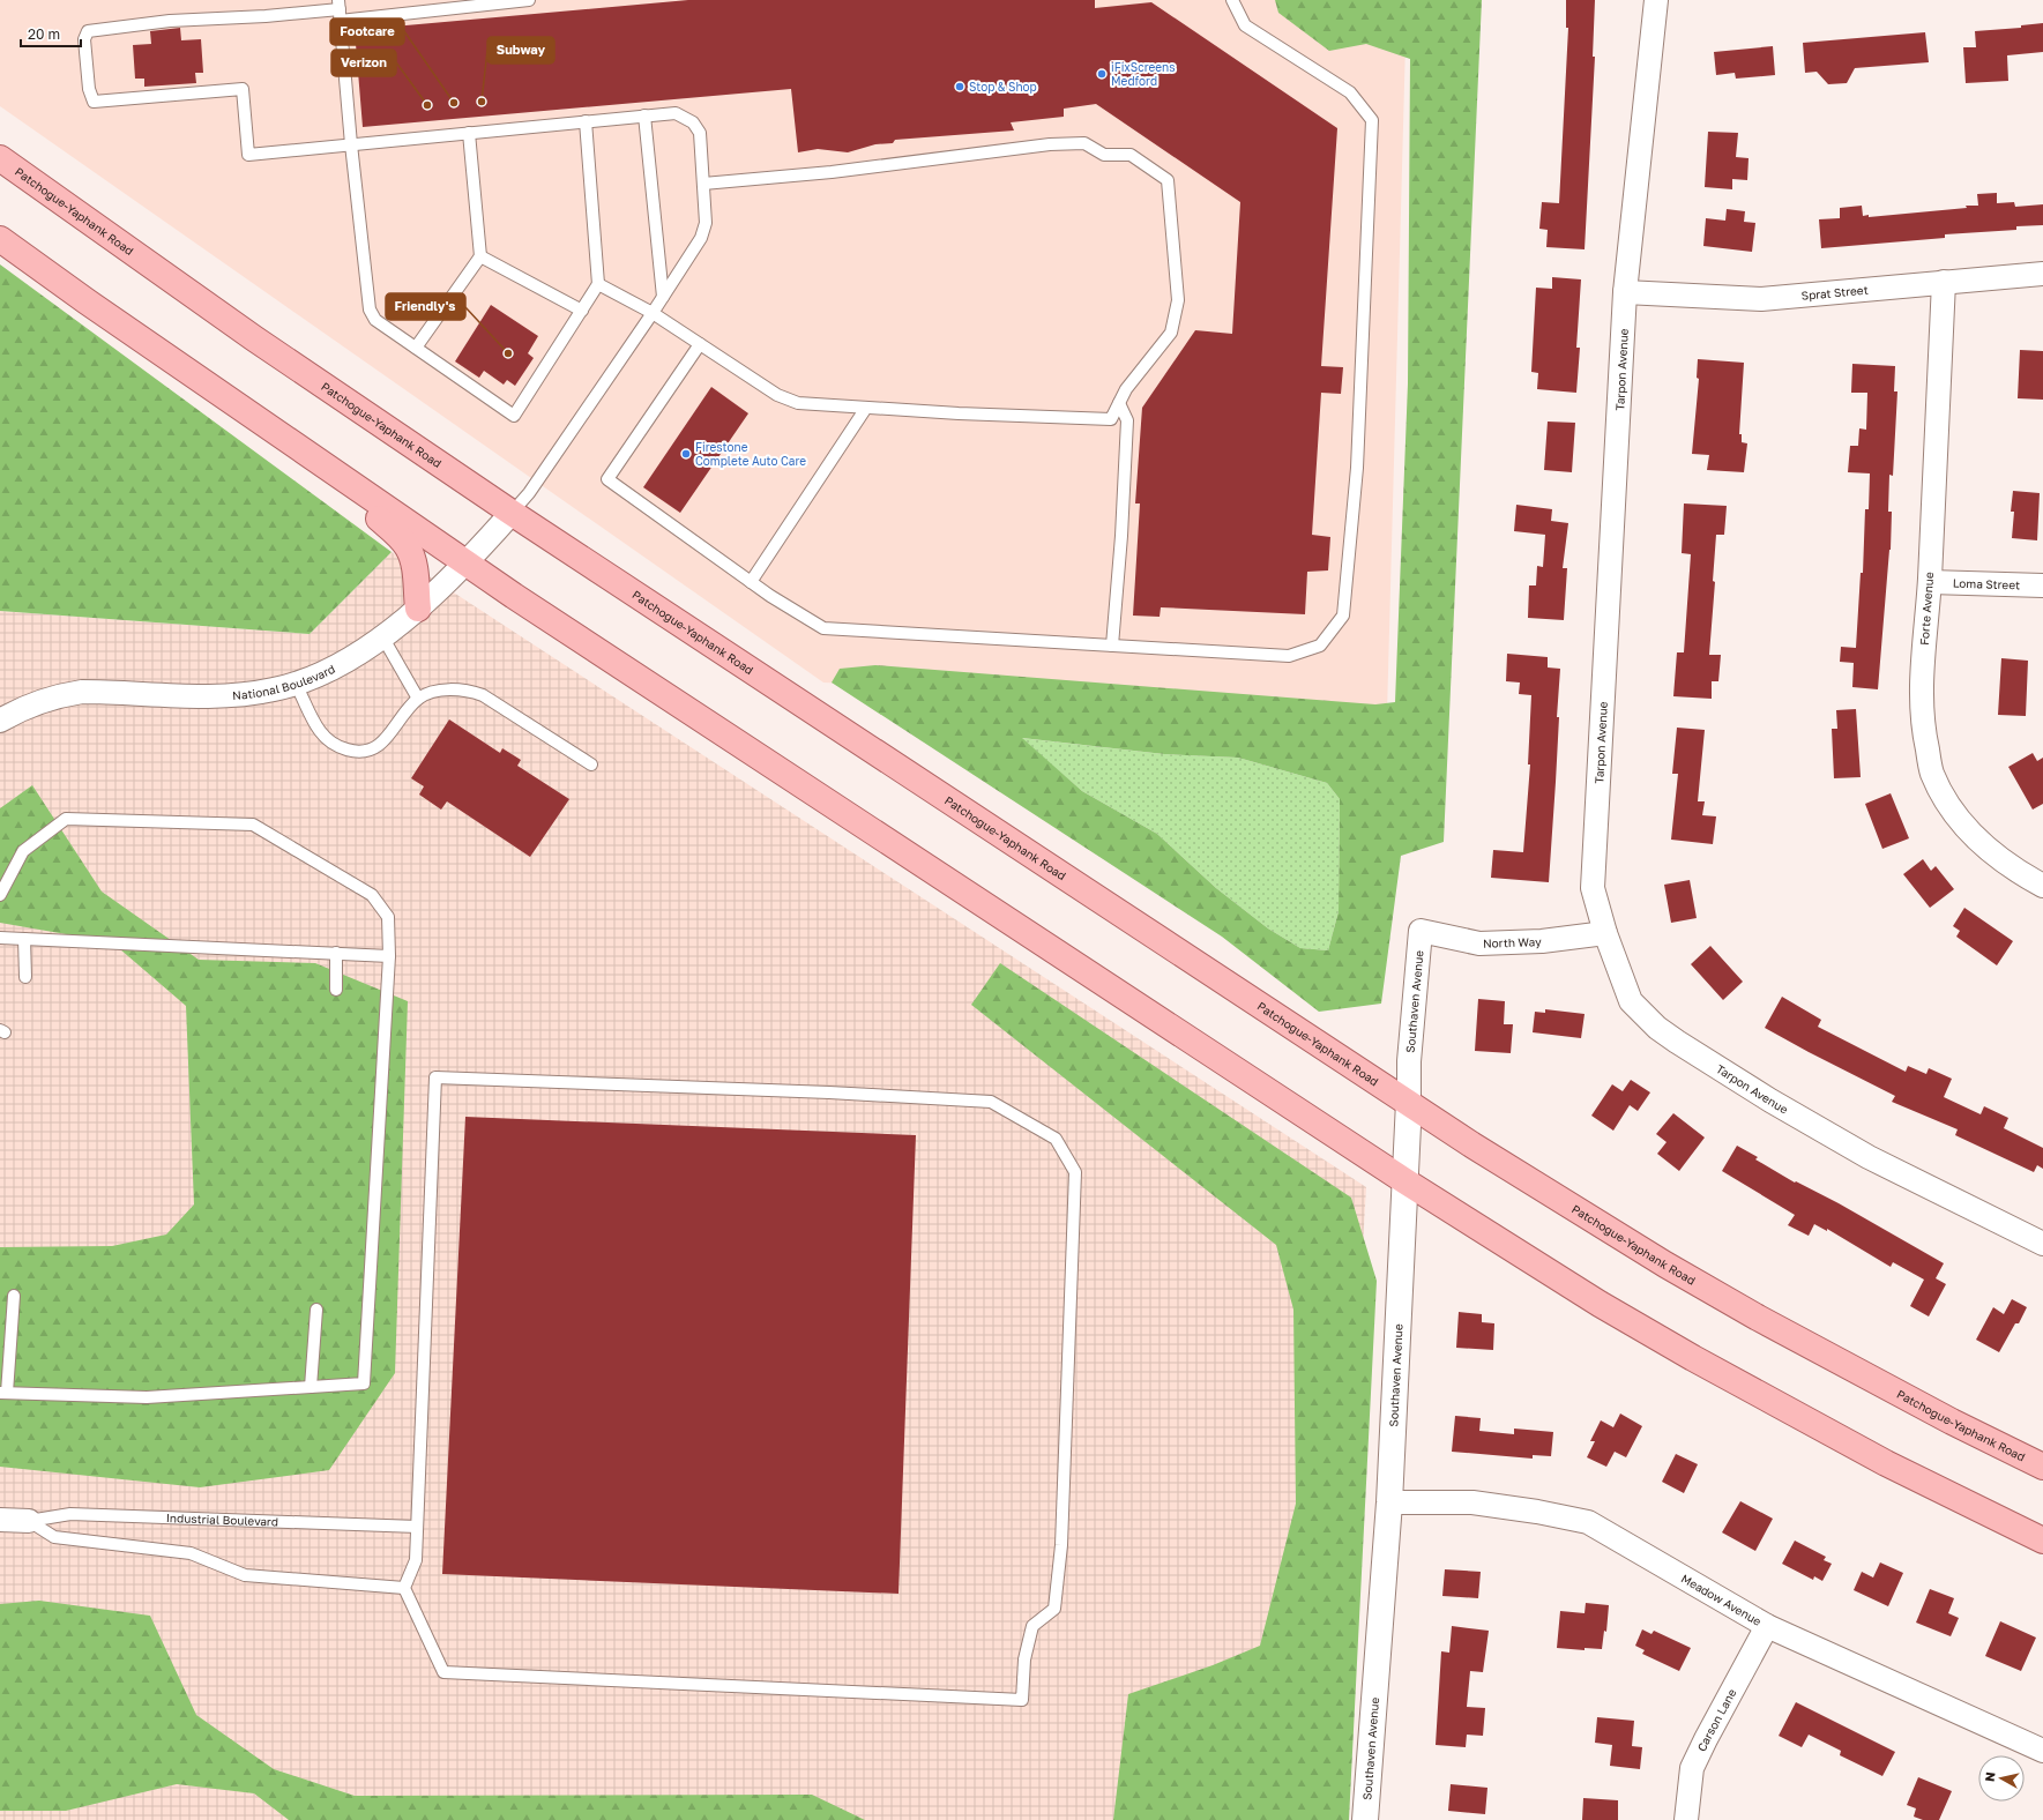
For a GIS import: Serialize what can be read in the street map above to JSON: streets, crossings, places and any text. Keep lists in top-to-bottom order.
{
  "streets": {
    "main road": ["Patchogue-Yaphank Road"],
    "street": [
      "Sprat Street",
      "Tarpon Avenue",
      "Loma Street",
      "Forte Avenue",
      "National Boulevard",
      "North Way",
      "Southaven Avenue",
      "Industrial Boulevard",
      "Meadow Avenue",
      "Carson Lane"
    ]
  },
  "crossings": [
    ["Patchogue-Yaphank Road", "National Boulevard"],
    ["Patchogue-Yaphank Road", "Southaven Avenue"],
    ["Sprat Street", "Tarpon Avenue"],
    ["Sprat Street", "Forte Avenue"],
    ["Tarpon Avenue", "North Way"],
    ["Loma Street", "Forte Avenue"],
    ["North Way", "Southaven Avenue"],
    ["Southaven Avenue", "Meadow Avenue"],
    ["Meadow Avenue", "Carson Lane"]
  ],
  "places": [
    "iFixScreens Medford",
    "Stop & Shop",
    "Subway",
    "Footcare",
    "Verizon",
    "Friendly's",
    "Firestone Complete Auto Care"
  ],
  "scale_bar": "20 m",
  "north": "left"
}
